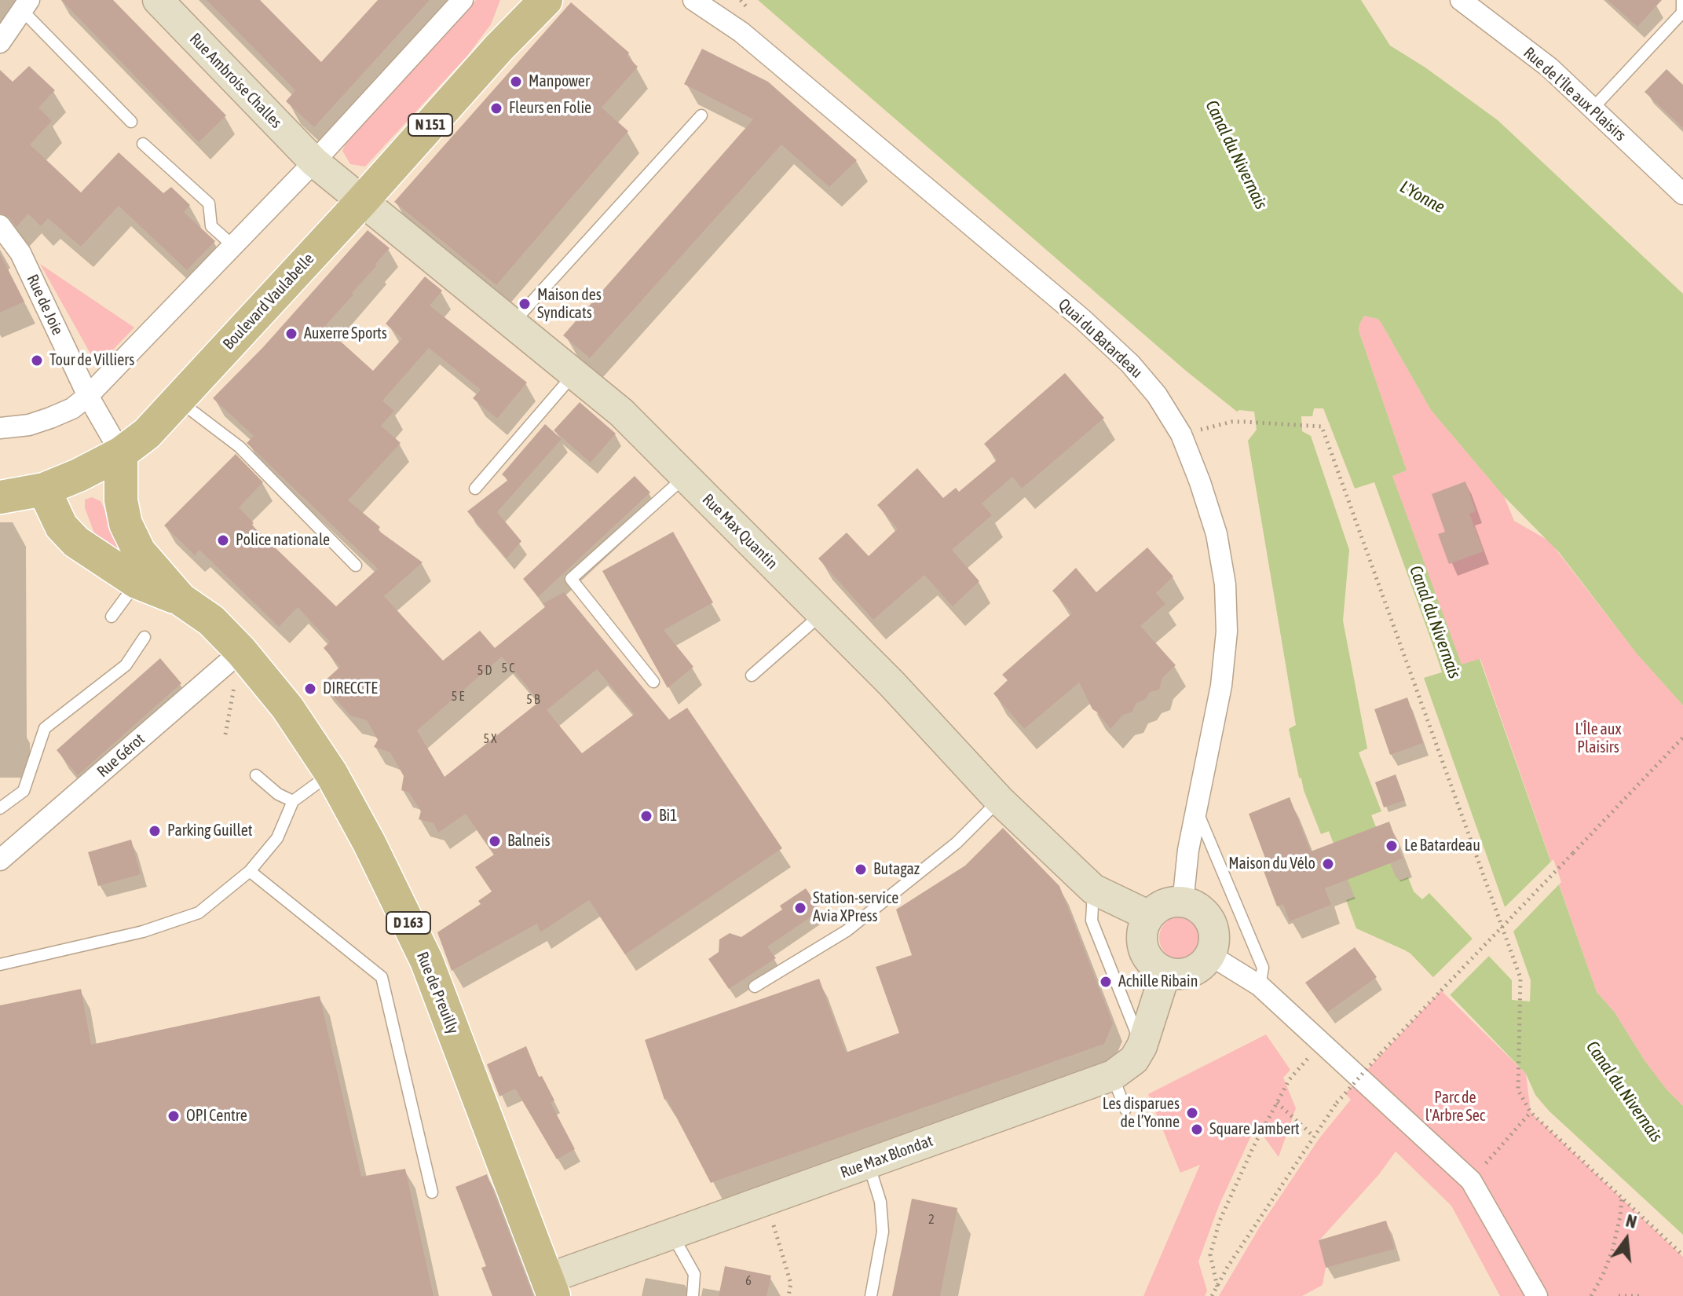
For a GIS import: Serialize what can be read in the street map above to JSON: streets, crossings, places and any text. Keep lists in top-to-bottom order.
{
  "streets": {
    "main road": [
      "N 151",
      "Boulevard Vaulabelle",
      "D 163",
      "Rue de Preuilly"
    ],
    "street": [
      "Rue Ambroise Challes",
      "Rue de l'Île aux Plaisirs",
      "Rue de Joie",
      "Quai du Batardeau",
      "Rue Max Quantin",
      "Rue Gérot",
      "Rue Max Blondat"
    ]
  },
  "crossings": [
    ["Rue Ambroise Challes", "Rue Max Quantin"],
    ["Boulevard Vaulabelle", "Rue de Joie"],
    ["Boulevard Vaulabelle", "Rue Max Quantin"],
    ["Boulevard Vaulabelle", "Rue de Preuilly"],
    ["Rue de Joie", "Rue de Preuilly"],
    ["Quai du Batardeau", "Rue Max Quantin"],
    ["Quai du Batardeau", "Rue Max Blondat"],
    ["Rue Max Quantin", "Rue Max Blondat"],
    ["Rue Gérot", "Rue de Preuilly"],
    ["Rue de Preuilly", "Rue Max Blondat"]
  ],
  "water": ["Canal du Nivernais", "L'Yonne"],
  "parks": ["L'Île aux Plaisirs", "Parc de l'Arbre Sec"],
  "places": [
    "Manpower",
    "Fleurs en Folie",
    "Maison des Syndicats",
    "Auxerre Sports",
    "Tour de Villiers",
    "Police nationale",
    "DIRECCTE",
    "Bi1",
    "Parking Guillet",
    "Balneis",
    "Le Batardeau",
    "Maison du Vélo",
    "Butagaz",
    "Station-service Avia XPress",
    "Achille Ribain",
    "Les disparues de l’Yonne",
    "OPI Centre",
    "Square Jambert"
  ],
  "house_numbers": [
    "5 C",
    "5 D",
    "5 E",
    "5 B",
    "5 X",
    "2",
    "6"
  ],
  "north": "top"
}
